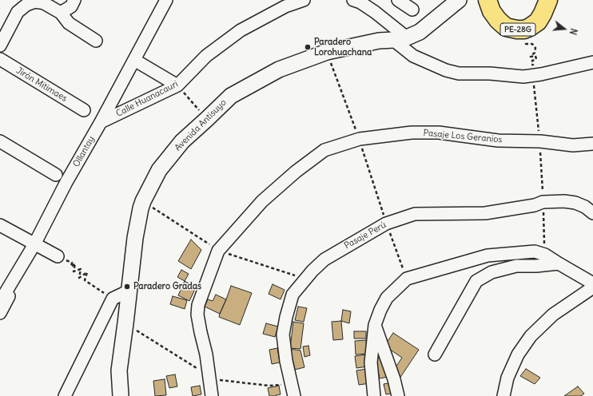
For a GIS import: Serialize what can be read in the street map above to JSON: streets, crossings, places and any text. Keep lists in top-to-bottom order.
{
  "streets": {
    "highway": ["PE-28G"],
    "street": [
      "Jirón Mitimaes",
      "Calle Huanacauri",
      "Avenida Antisuyo",
      "Pasaje Los Geranios",
      "Ollantay",
      "Pasaje Perú"
    ]
  },
  "crossings": [
    ["Calle Huanacauri", "Ollantay"]
  ],
  "places": ["Paradero Lorohuachana", "Paradero Gradas"],
  "north": "right"
}
